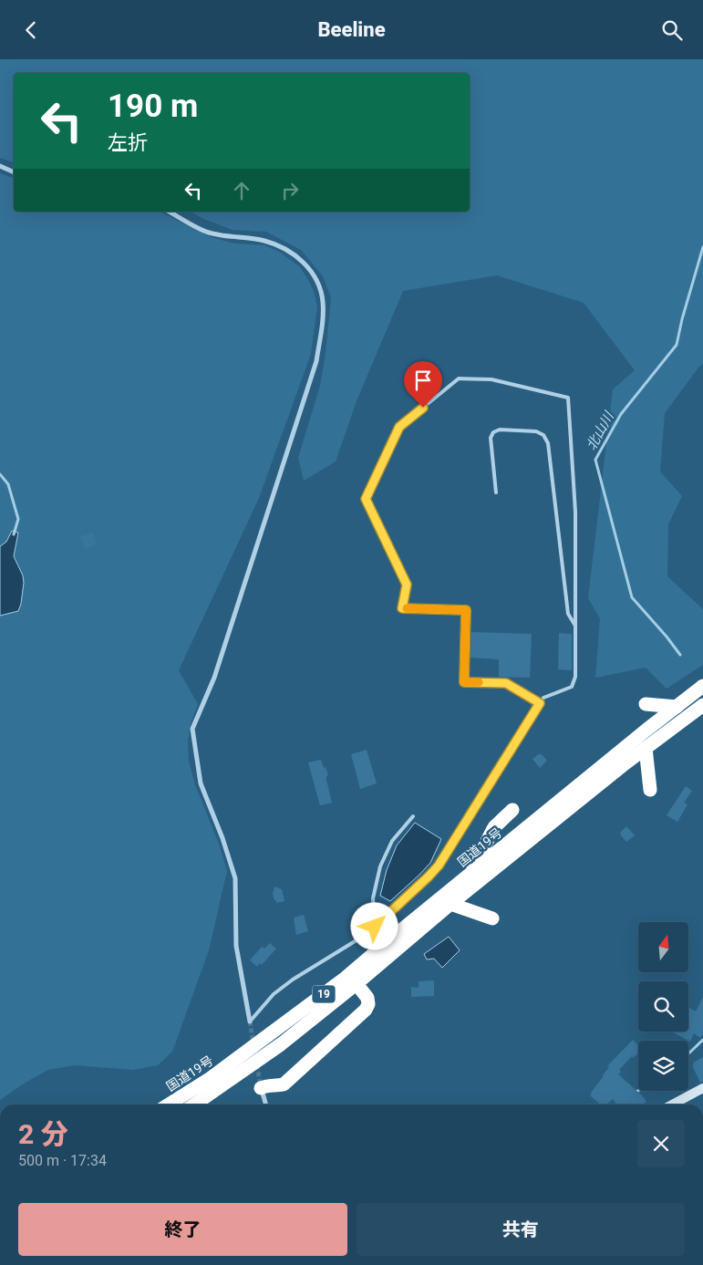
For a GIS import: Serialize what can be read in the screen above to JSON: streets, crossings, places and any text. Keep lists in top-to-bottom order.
{
  "streets": {
    "highway": ["国道19号", "19"]
  },
  "water": ["北山川"],
  "north": "top",
  "page": {
    "header": "Beeline",
    "turn": ["190 m", "左折"],
    "heading": ["2 分", "500 m · 17:34"],
    "buttons": ["終了", "共有"]
  }
}
